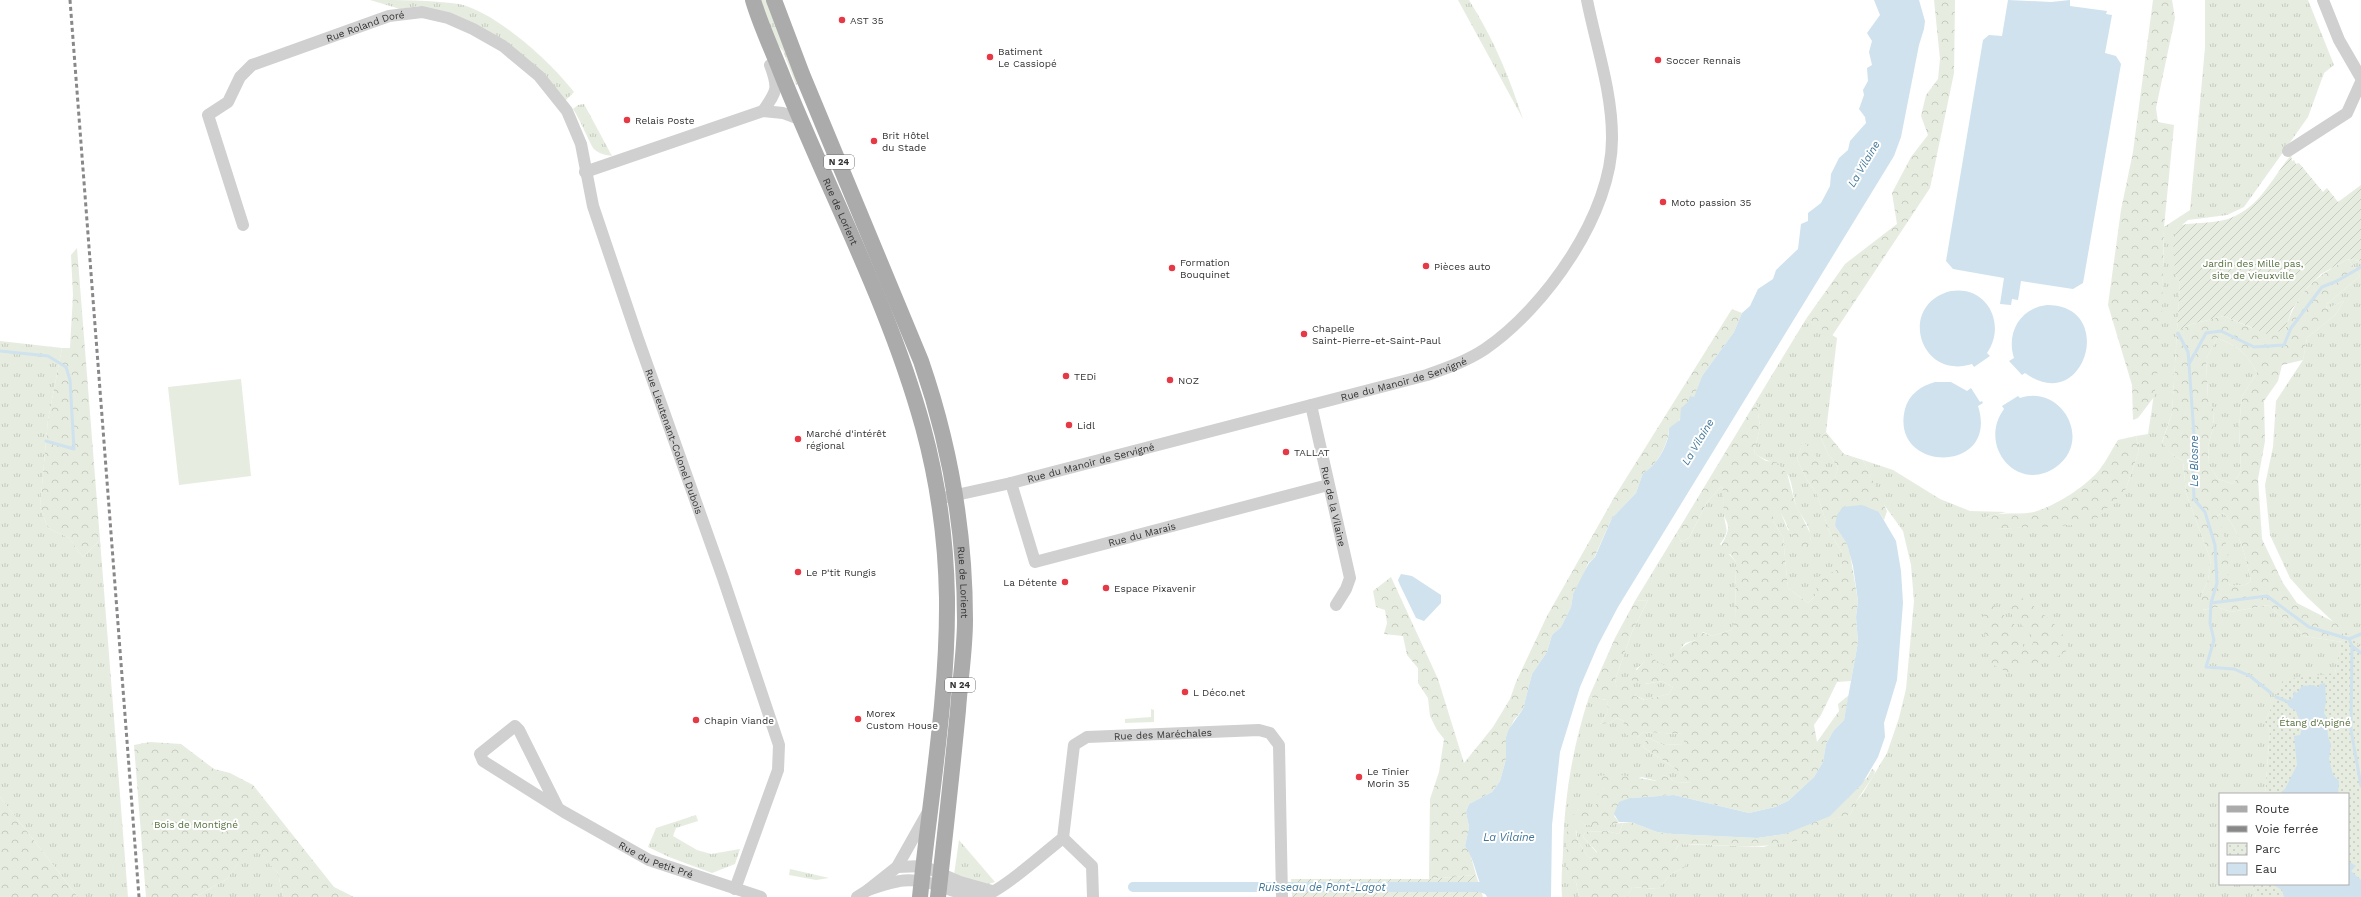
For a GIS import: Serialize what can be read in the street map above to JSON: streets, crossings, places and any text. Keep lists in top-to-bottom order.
{
  "streets": {
    "main road": ["N 24", "Rue de Lorient"],
    "street": [
      "Rue Roland Doré",
      "Rue du Manoir de Servigné",
      "Rue Lieutenant-Colonel Dubois",
      "Rue de la Vilaine",
      "Rue du Marais",
      "Rue des Maréchales",
      "Rue du Petit Pré"
    ]
  },
  "crossings": [
    ["Rue Roland Doré", "Rue Lieutenant-Colonel Dubois"],
    ["Rue de Lorient", "Rue du Manoir de Servigné"],
    ["Rue du Manoir de Servigné", "Rue de la Vilaine"],
    ["Rue du Manoir de Servigné", "Rue du Marais"],
    ["Rue Lieutenant-Colonel Dubois", "Rue du Petit Pré"],
    ["Rue de la Vilaine", "Rue du Marais"]
  ],
  "water": ["La Vilaine", "Le Blosne", "Ruisseau de Pont-Lagot"],
  "parks": ["Jardin des Mille pas, site de Vieuxville", "Étang d'Apigné", "Bois de Montigné"],
  "places": [
    "AST 35",
    "Batiment Le Cassiopé",
    "Soccer Rennais",
    "Relais Poste",
    "Brit Hôtel du Stade",
    "Moto passion 35",
    "Pièces auto",
    "Formation Bouquinet",
    "Chapelle Saint-Pierre-et-Saint-Paul",
    "TEDi",
    "NOZ",
    "Lidl",
    "Marché d'intérêt régional",
    "TALLAT",
    "Le P'tit Rungis",
    "La Détente",
    "Espace Pixavenir",
    "L Déco.net",
    "Morex Custom House",
    "Chapin Viande",
    "Le Tinier Morin 35"
  ],
  "legend": [
    "Route",
    "Voie ferrée",
    "Parc",
    "Eau"
  ]
}
